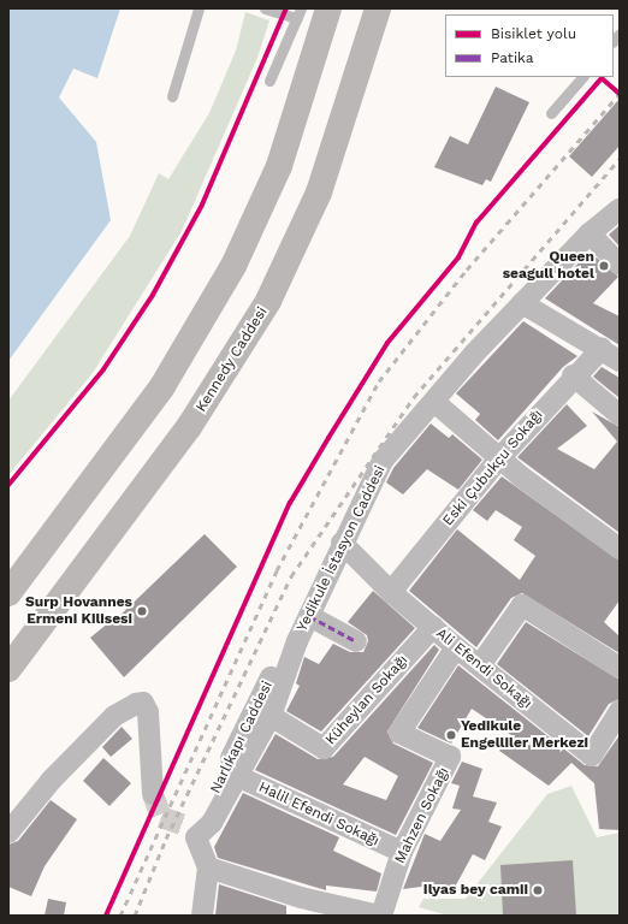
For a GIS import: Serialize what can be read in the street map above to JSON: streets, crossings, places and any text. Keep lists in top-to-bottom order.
{
  "streets": {
    "highway": ["Kennedy Caddesi"],
    "street": [
      "Eski Çubukçu Sokağı",
      "Yedikule İstasyon Caddesi",
      "Ali Efendi Sokağı",
      "Küheylan Sokağı",
      "Narlıkapı Caddesi",
      "Halil Efendi Sokağı",
      "Mahzen Sokağı"
    ]
  },
  "crossings": [
    ["Eski Çubukçu Sokağı", "Ali Efendi Sokağı"],
    ["Yedikule İstasyon Caddesi", "Ali Efendi Sokağı"],
    ["Yedikule İstasyon Caddesi", "Küheylan Sokağı"],
    ["Yedikule İstasyon Caddesi", "Narlıkapı Caddesi"],
    ["Yedikule İstasyon Caddesi", "Halil Efendi Sokağı"],
    ["Ali Efendi Sokağı", "Küheylan Sokağı"],
    ["Ali Efendi Sokağı", "Mahzen Sokağı"],
    ["Halil Efendi Sokağı", "Mahzen Sokağı"]
  ],
  "places": [
    "Queen seagull hotel",
    "Surp Hovannes Ermeni Kilisesi",
    "Yedikule Engelliler Merkezi",
    "Ilyas bey camii"
  ],
  "legend": ["Bisiklet yolu", "Patika"]
}
